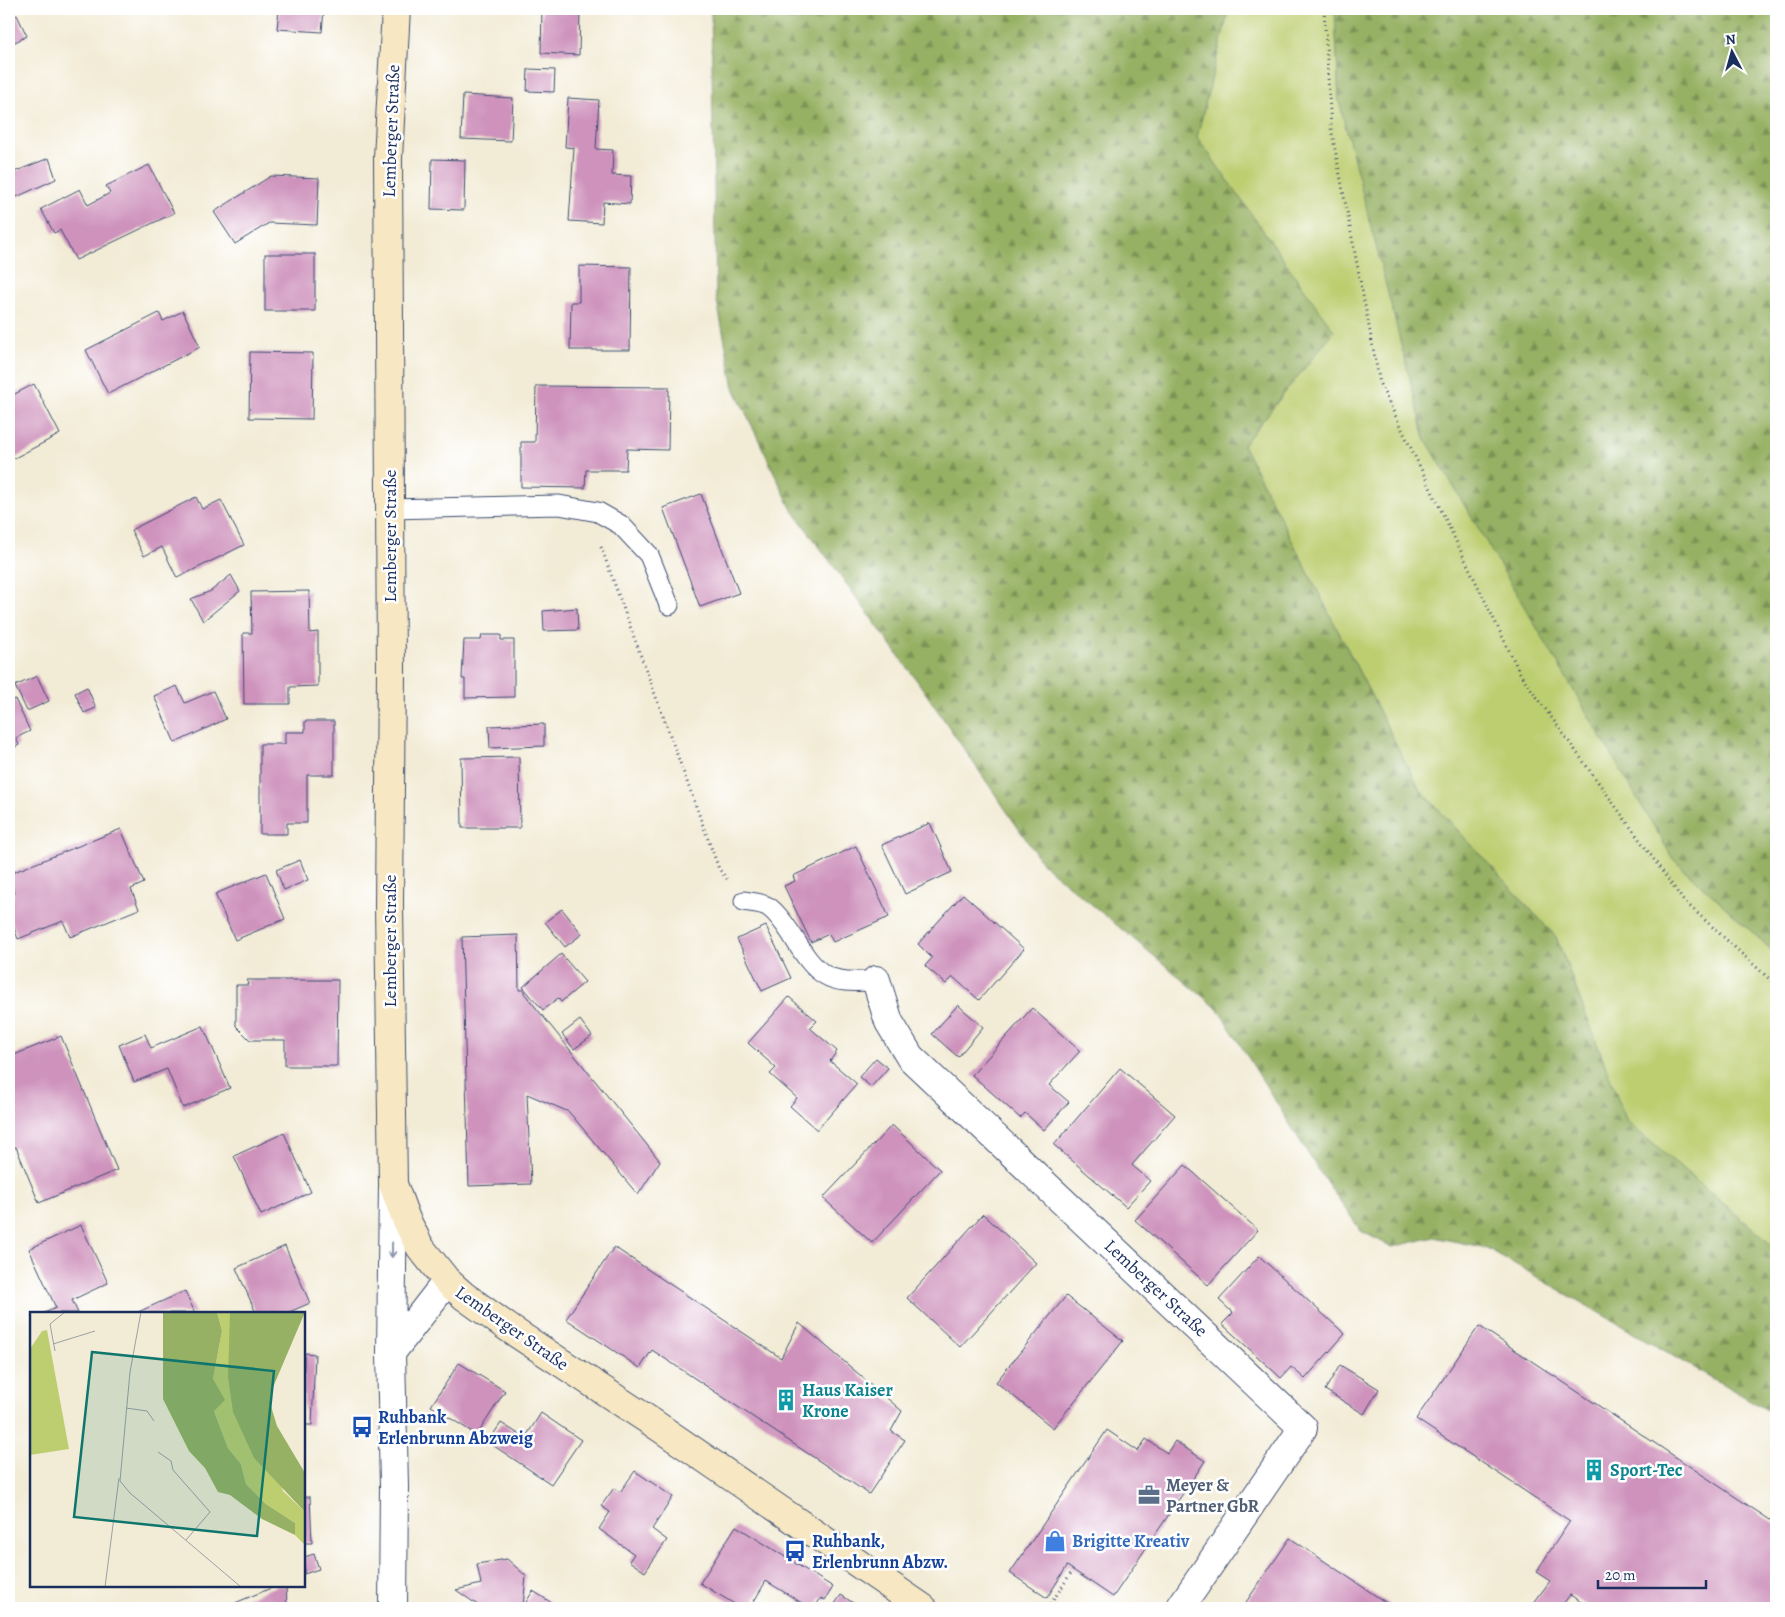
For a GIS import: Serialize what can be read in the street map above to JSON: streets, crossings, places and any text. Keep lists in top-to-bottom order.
{
  "streets": {
    "main road": ["Lemberger Straße"]
  },
  "places": {
    "building": ["Haus Kaiser Krone", "Sport-Tec"],
    "bus stop": ["Ruhbank Erlenbrunn Abzweig", "Ruhbank, Erlenbrunn Abzw."],
    "office": ["Meyer & Partner GbR"],
    "shop": ["Brigitte Kreativ"]
  },
  "scale_bar": "20 m",
  "north": "top"
}
